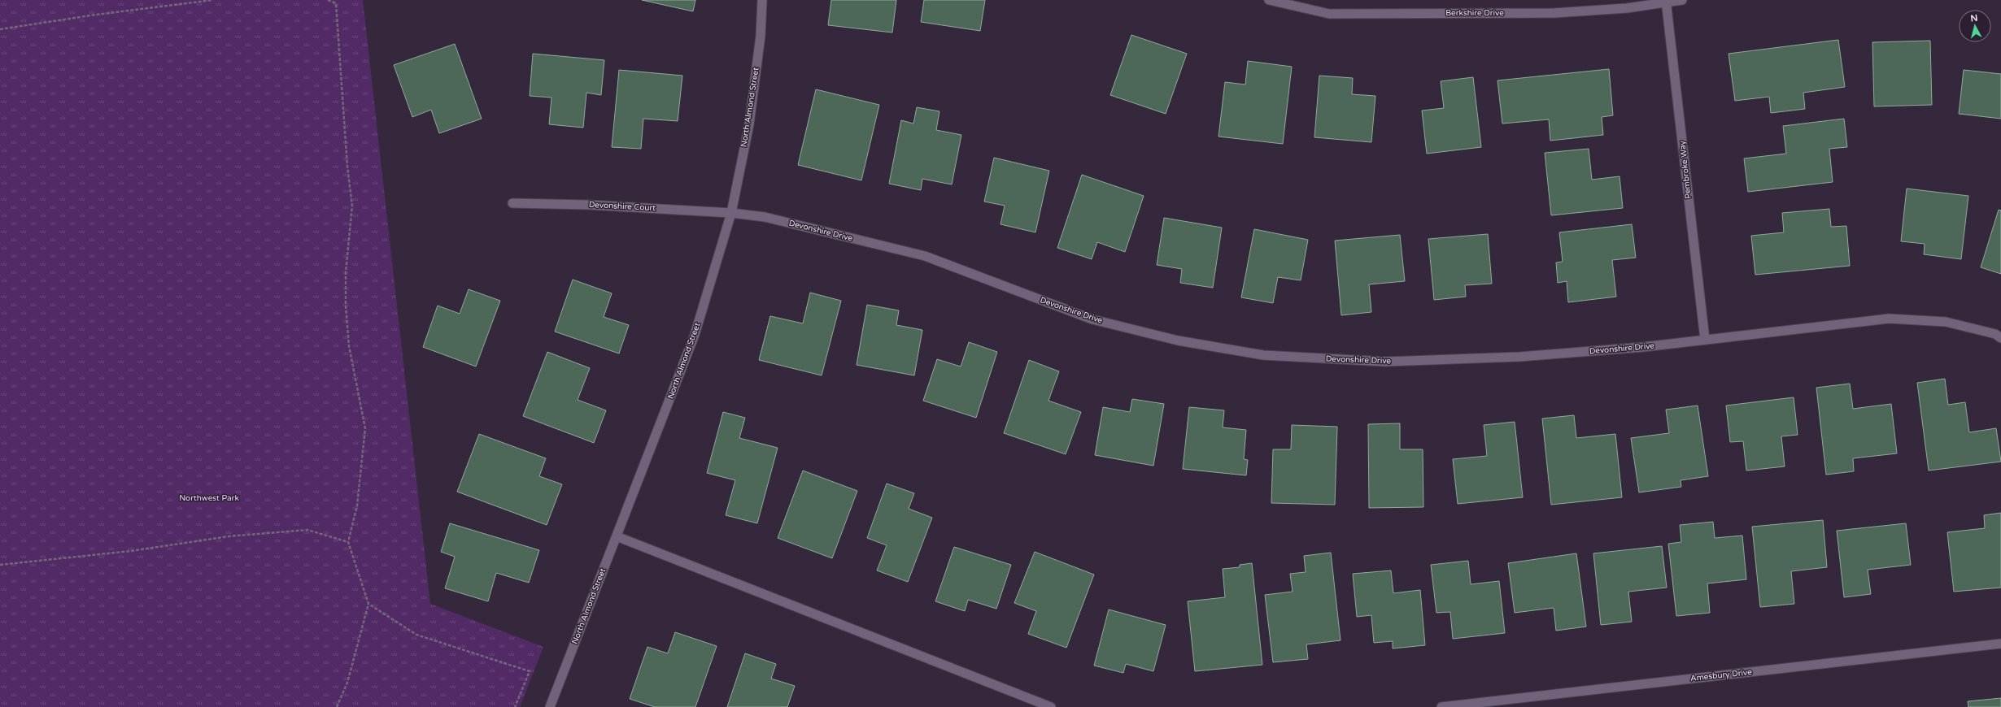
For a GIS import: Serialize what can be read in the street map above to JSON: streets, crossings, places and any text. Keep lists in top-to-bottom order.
{
  "streets": {
    "street": [
      "Berkshire Drive",
      "North Almond Street",
      "Pembroke Way",
      "Devonshire Court",
      "Devonshire Drive",
      "Amesbury Drive"
    ]
  },
  "crossings": [
    ["Berkshire Drive", "Pembroke Way"],
    ["North Almond Street", "Devonshire Court"],
    ["North Almond Street", "Devonshire Drive"],
    ["Pembroke Way", "Devonshire Drive"],
    ["Devonshire Court", "Devonshire Drive"]
  ],
  "parks": ["Northwest Park"],
  "north": "top"
}
